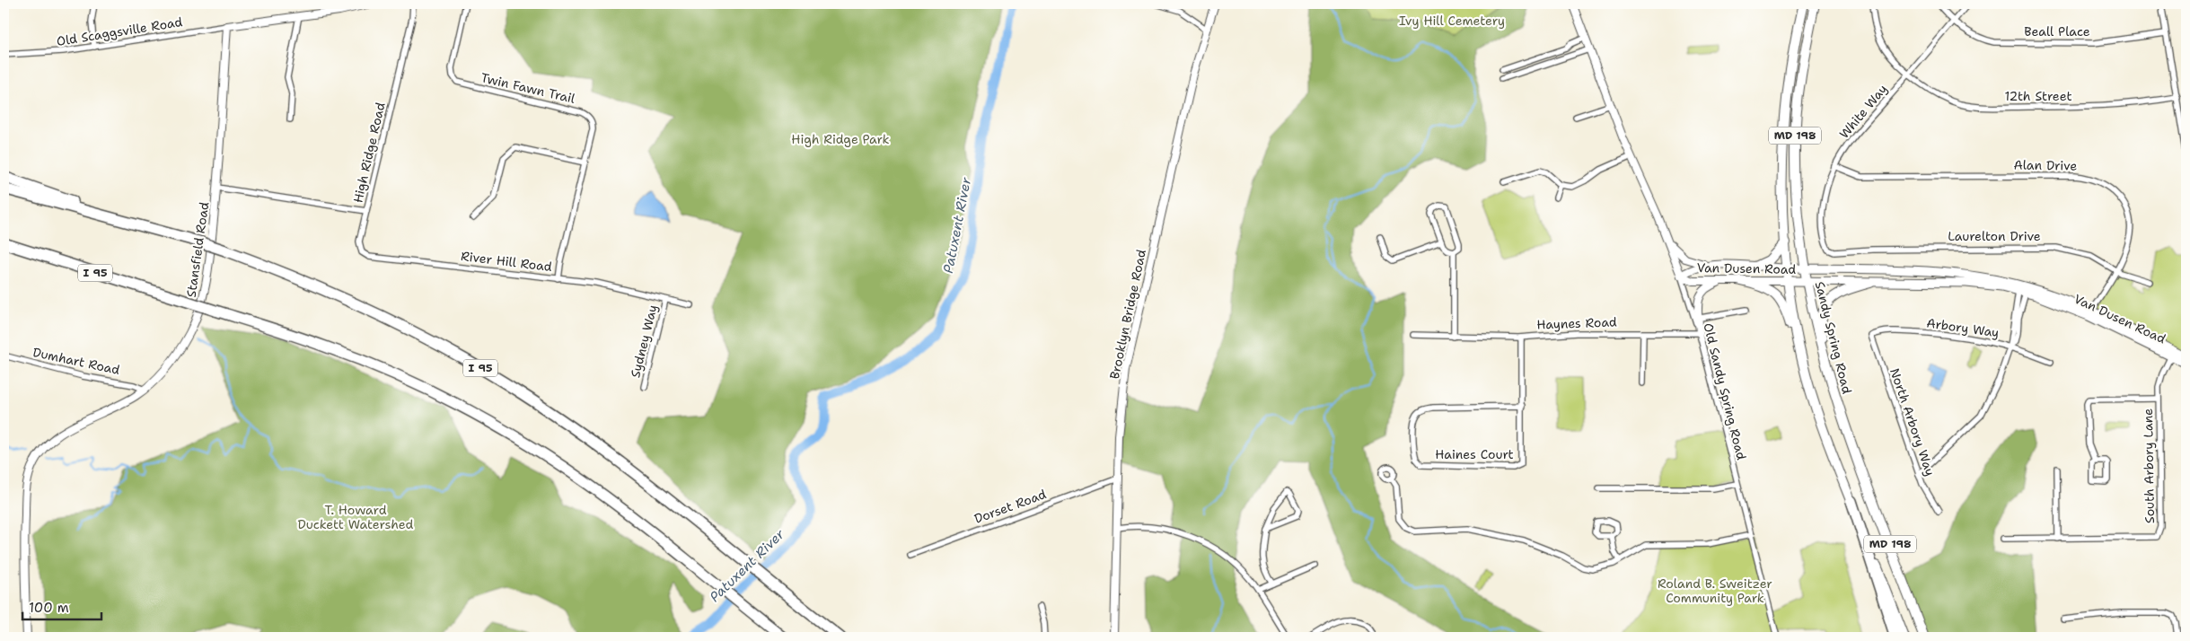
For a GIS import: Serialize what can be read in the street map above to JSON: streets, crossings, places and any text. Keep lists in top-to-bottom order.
{
  "streets": {
    "highway": ["I 95"],
    "main road": ["MD 198", "Van Dusen Road", "Sandy Spring Road"],
    "street": [
      "Old Scaggsville Road",
      "Beall Place",
      "Twin Fawn Trail",
      "12th Street",
      "White Way",
      "High Ridge Road",
      "Alan Drive",
      "Laurelton Drive",
      "Stansfield Road",
      "River Hill Road",
      "Brooklyn Bridge Road",
      "Haynes Road",
      "Arbory Way",
      "Sydney Way",
      "Dumhart Road",
      "Old Sandy Spring Road",
      "North Arbory Way",
      "Haines Court",
      "South Arbory Lane",
      "Dorset Road"
    ]
  },
  "crossings": [
    ["Old Scaggsville Road", "Stansfield Road"],
    ["Beall Place", "White Way"],
    ["Twin Fawn Trail", "River Hill Road"],
    ["12th Street", "White Way"],
    ["White Way", "Alan Drive"],
    ["White Way", "Laurelton Drive"],
    ["MD 198", "Van Dusen Road"],
    ["High Ridge Road", "Stansfield Road"],
    ["High Ridge Road", "River Hill Road"],
    ["Alan Drive", "Laurelton Drive"],
    ["Alan Drive", "Van Dusen Road"],
    ["Stansfield Road", "Dumhart Road"],
    ["River Hill Road", "Sydney Way"],
    ["Van Dusen Road", "Sandy Spring Road"],
    ["Van Dusen Road", "Old Sandy Spring Road"],
    ["Van Dusen Road", "South Arbory Lane"],
    ["Brooklyn Bridge Road", "Dorset Road"],
    ["Haynes Road", "Old Sandy Spring Road"],
    ["Haynes Road", "Haines Court"],
    ["Arbory Way", "North Arbory Way"]
  ],
  "water": ["Patuxent River"],
  "parks": [
    "Ivy Hill Cemetery",
    "High Ridge Park",
    "T. Howard Duckett Watershed",
    "Roland B. Sweitzer Community Park"
  ],
  "scale_bar": "100 m"
}
